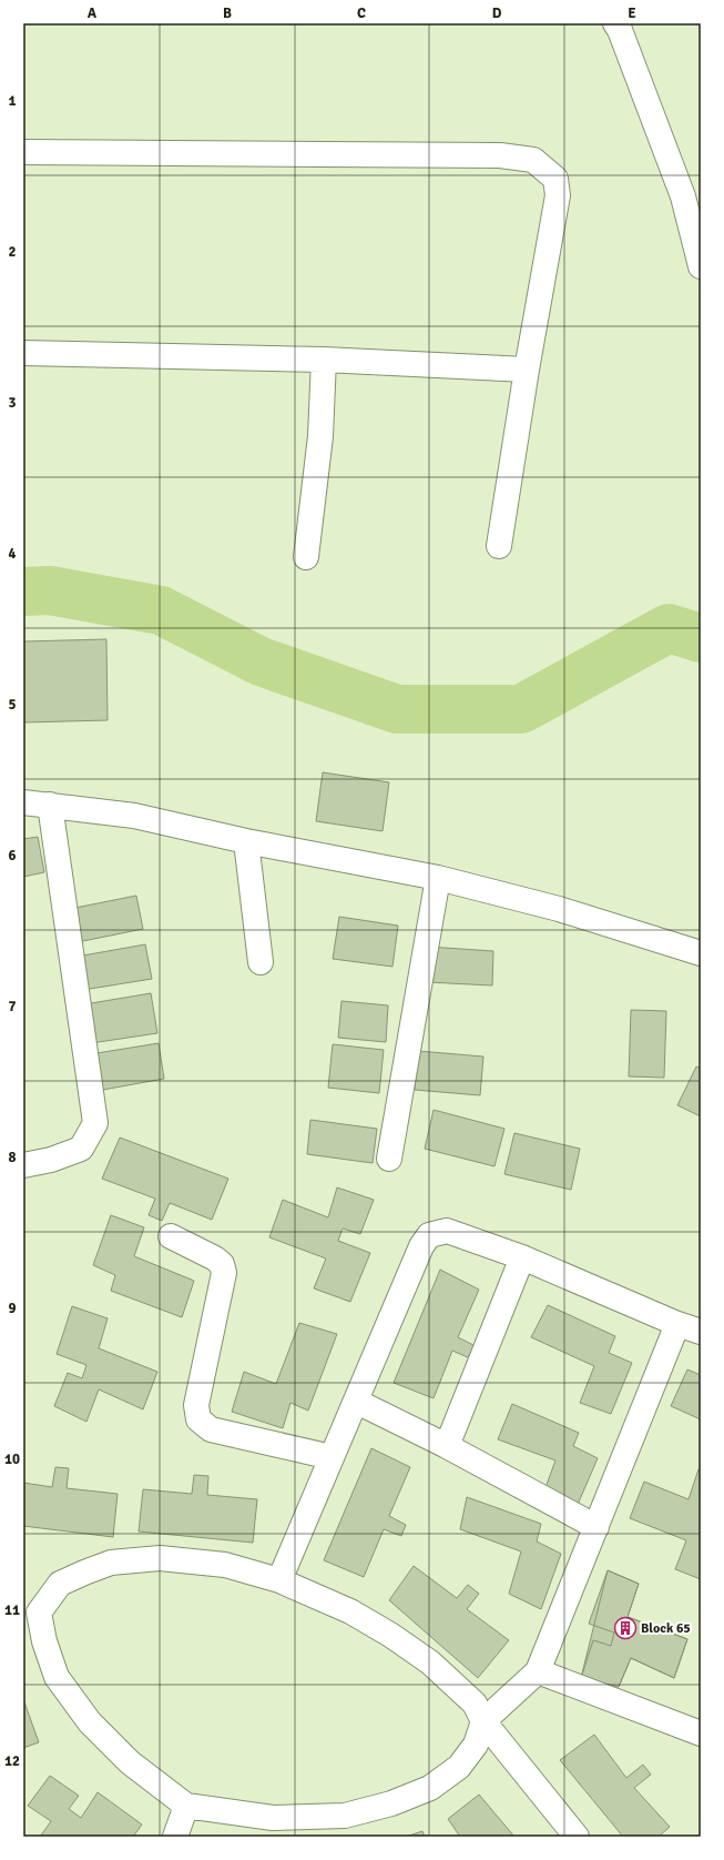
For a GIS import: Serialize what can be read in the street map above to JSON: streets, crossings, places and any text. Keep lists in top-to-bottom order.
{
  "places": {
    "building": ["Block 65"]
  },
  "grid": {
    "columns": [
      "A",
      "B",
      "C",
      "D",
      "E"
    ],
    "rows": [
      "1",
      "2",
      "3",
      "4",
      "5",
      "6",
      "7",
      "8",
      "9",
      "10",
      "11",
      "12"
    ]
  }
}
